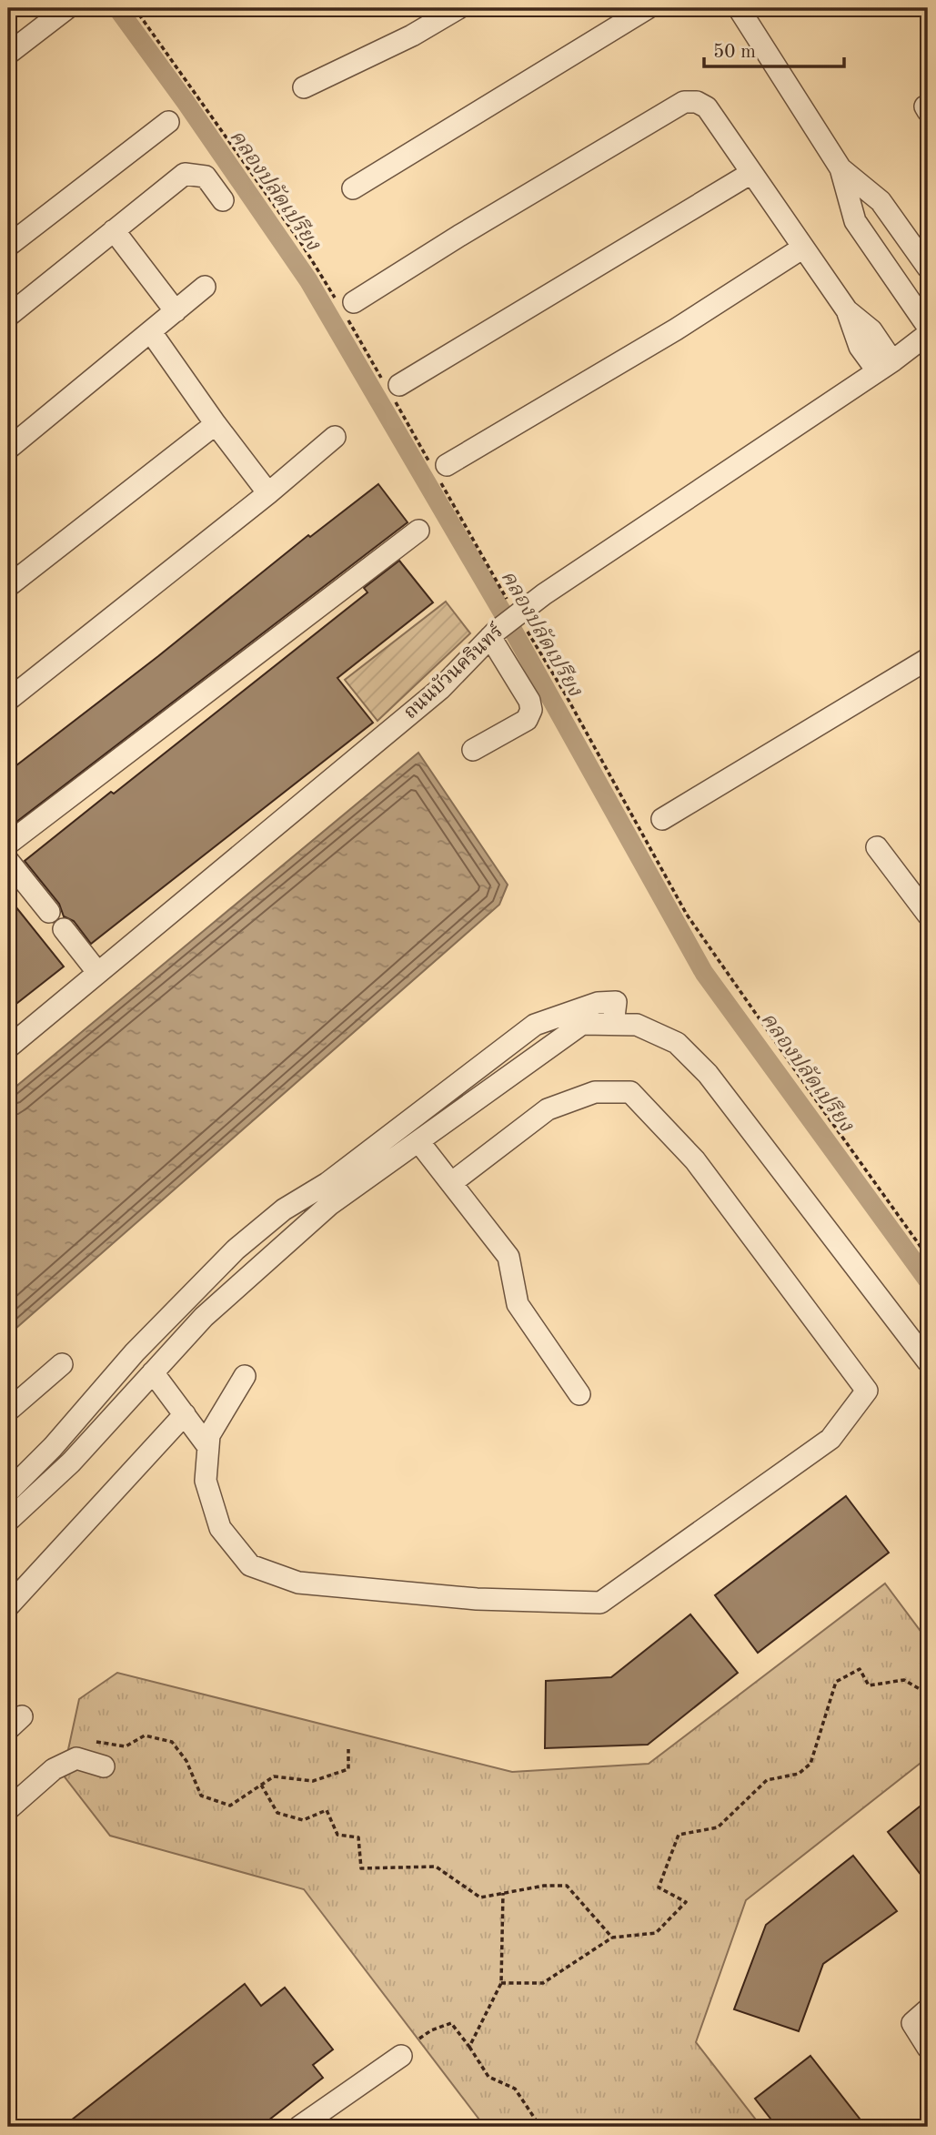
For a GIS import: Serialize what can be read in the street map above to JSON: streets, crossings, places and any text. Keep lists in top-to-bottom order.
{
  "streets": {
    "street": ["ถนนบัวนครินทร์"]
  },
  "water": ["คลองปลัดเปรียง"],
  "scale_bar": "50 m"
}
